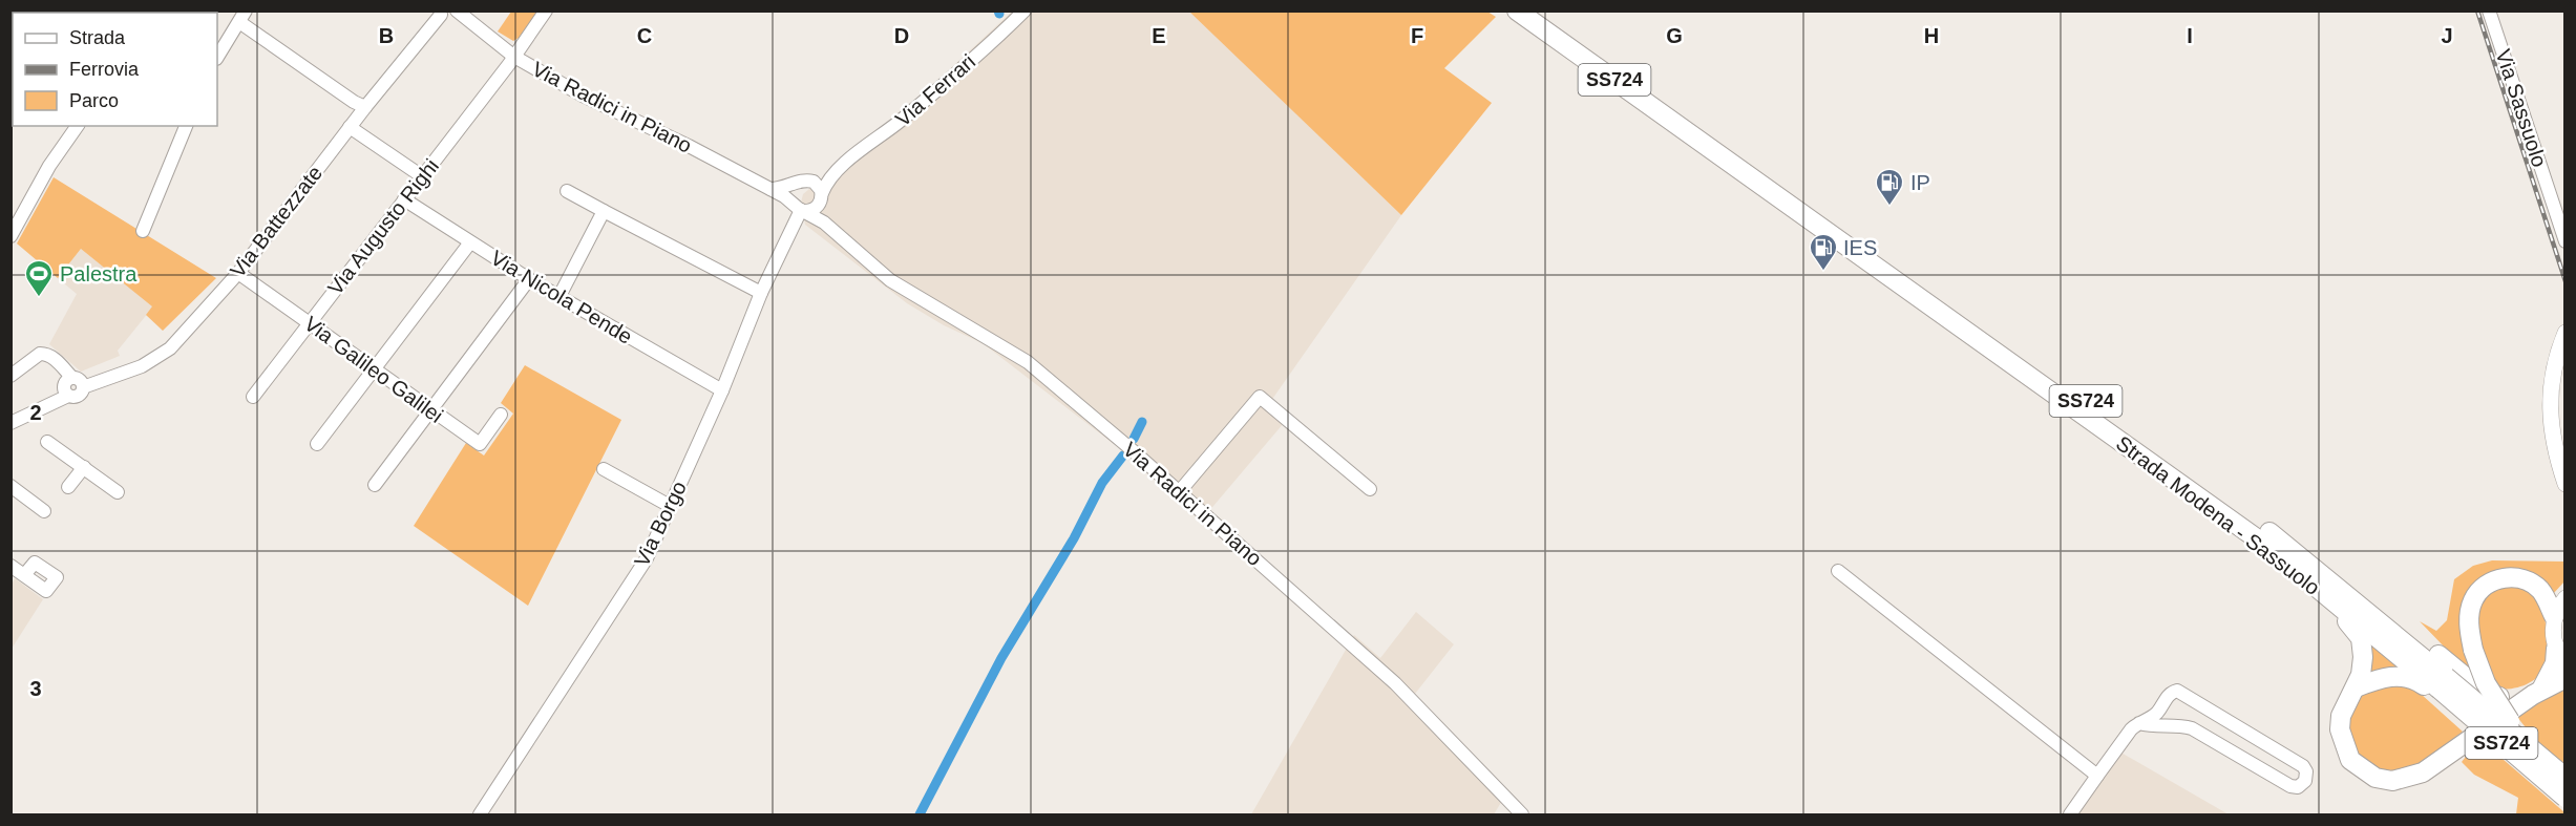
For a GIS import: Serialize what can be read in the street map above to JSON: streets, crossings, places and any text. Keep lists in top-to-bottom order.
{
  "streets": {
    "highway": ["SS724", "Strada Modena - Sassuolo"],
    "street": [
      "Via Ferrari",
      "Via Radici in Piano",
      "Via Sassuolo",
      "Via Battezzate",
      "Via Augusto Righi",
      "Via Nicola Pende",
      "Via Galileo Galilei",
      "Via Borgo"
    ]
  },
  "crossings": [
    ["Via Ferrari", "Via Radici in Piano"],
    ["Via Ferrari", "Via Borgo"],
    ["Via Radici in Piano", "Via Battezzate"],
    ["Via Radici in Piano", "Via Augusto Righi"],
    ["Via Radici in Piano", "Via Borgo"],
    ["Via Battezzate", "Via Galileo Galilei"],
    ["Via Augusto Righi", "Via Nicola Pende"],
    ["Via Augusto Righi", "Via Galileo Galilei"],
    ["Via Nicola Pende", "Via Borgo"]
  ],
  "places": {
    "fuel station": ["IP", "IES"],
    "sports": ["Palestra"]
  },
  "legend": ["Strada", "Ferrovia", "Parco"],
  "grid": {
    "columns": [
      "B",
      "C",
      "D",
      "E",
      "F",
      "G",
      "H",
      "I",
      "J"
    ],
    "rows": ["2", "3"]
  }
}
